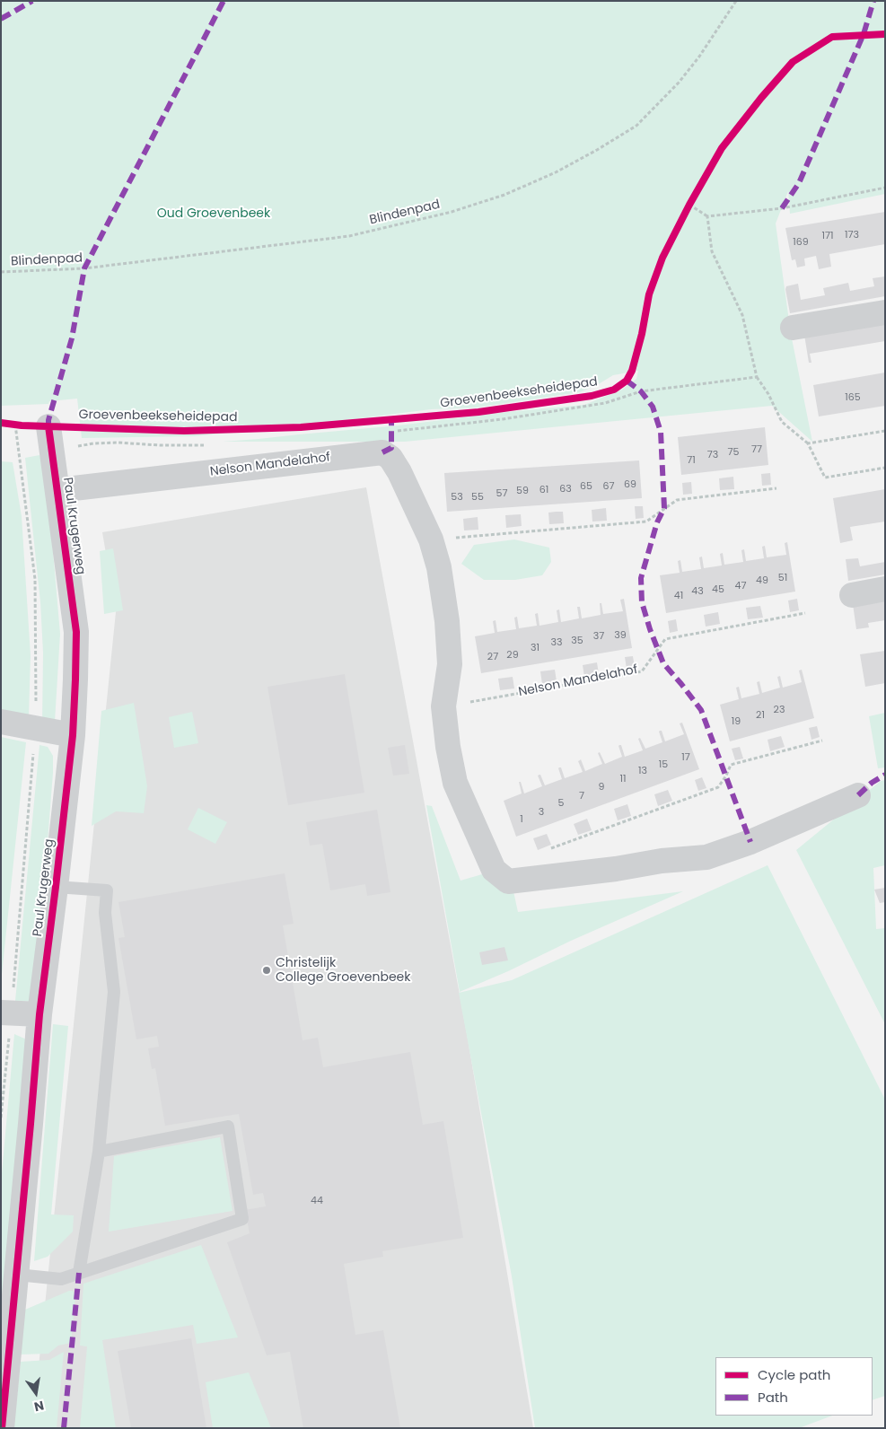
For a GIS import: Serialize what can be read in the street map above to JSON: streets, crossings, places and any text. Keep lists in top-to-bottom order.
{
  "streets": {
    "street": ["Nelson Mandelahof", "Paul Krugerweg"],
    "path": ["Blindenpad"],
    "cycle path": ["Groevenbeekseheidepad"]
  },
  "crossings": [
    ["Nelson Mandelahof", "Paul Krugerweg"]
  ],
  "parks": ["Oud Groevenbeek"],
  "places": ["Christelijk College Groevenbeek"],
  "house_numbers": [
    "173",
    "171",
    "169",
    "165",
    "77",
    "75",
    "73",
    "71",
    "69",
    "65",
    "67",
    "63",
    "61",
    "59",
    "57",
    "53",
    "55",
    "51",
    "49",
    "47",
    "45",
    "43",
    "41",
    "39",
    "37",
    "35",
    "33",
    "31",
    "29",
    "27",
    "23",
    "21",
    "19",
    "17",
    "15",
    "13",
    "11",
    "9",
    "7",
    "5",
    "3",
    "1",
    "44"
  ],
  "legend": ["Cycle path", "Path"],
  "north": "bottom"
}
